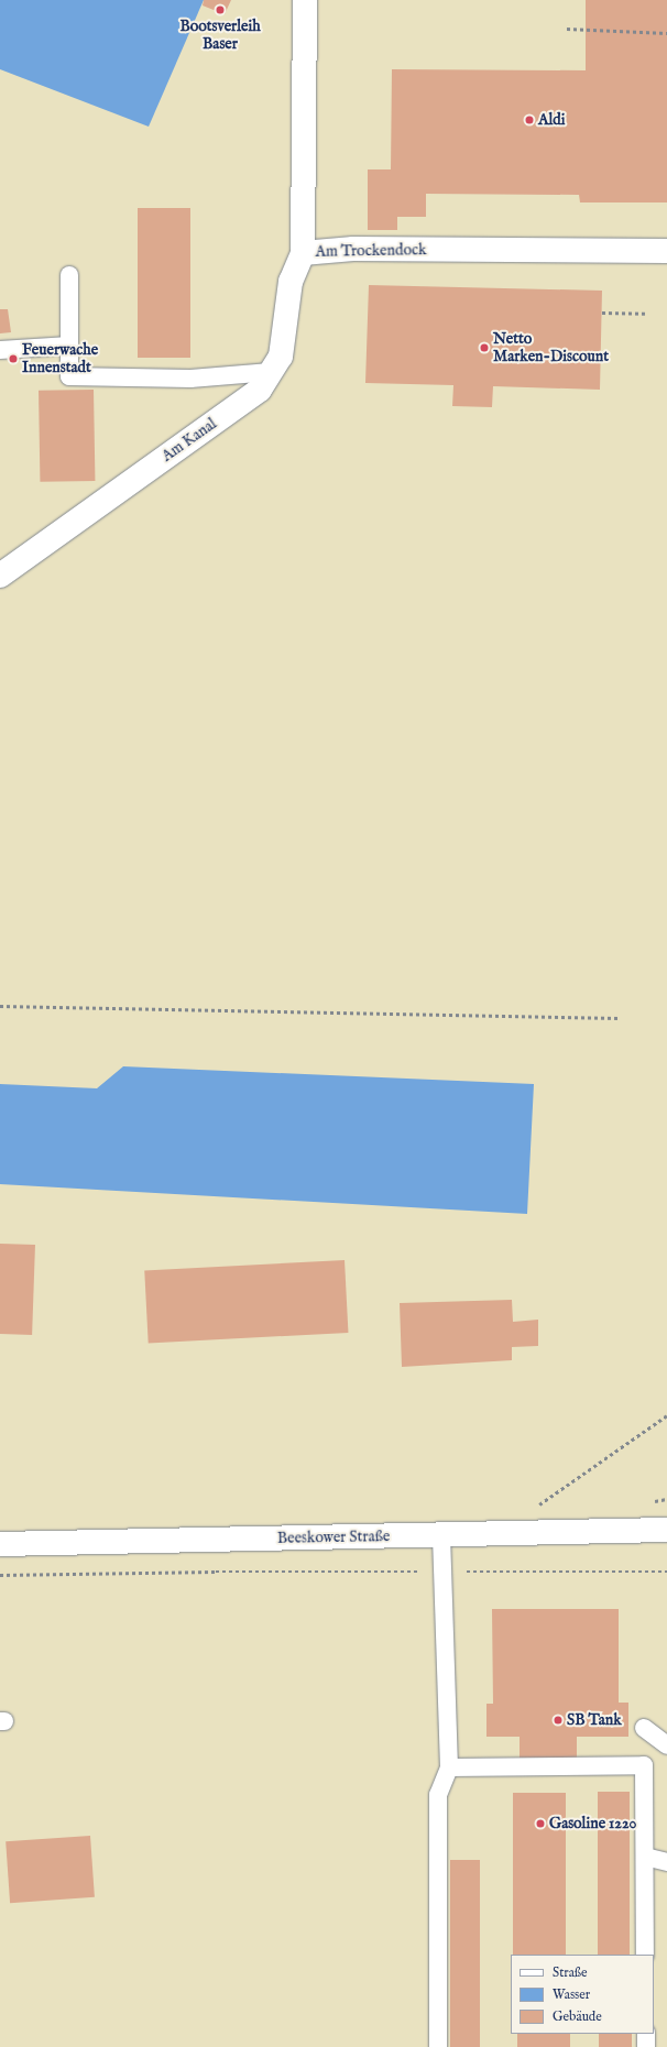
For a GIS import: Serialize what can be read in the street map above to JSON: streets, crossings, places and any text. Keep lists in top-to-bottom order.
{
  "streets": {
    "street": ["Am Trockendock", "Am Kanal", "Beeskower Straße"]
  },
  "crossings": [
    ["Am Trockendock", "Am Kanal"]
  ],
  "places": [
    "Bootsverleih Baser",
    "Aldi",
    "Netto Marken-Discount",
    "Feuerwache Innenstadt",
    "SB Tank",
    "Gasoline 1220"
  ],
  "legend": ["Straße", "Wasser", "Gebäude"]
}
